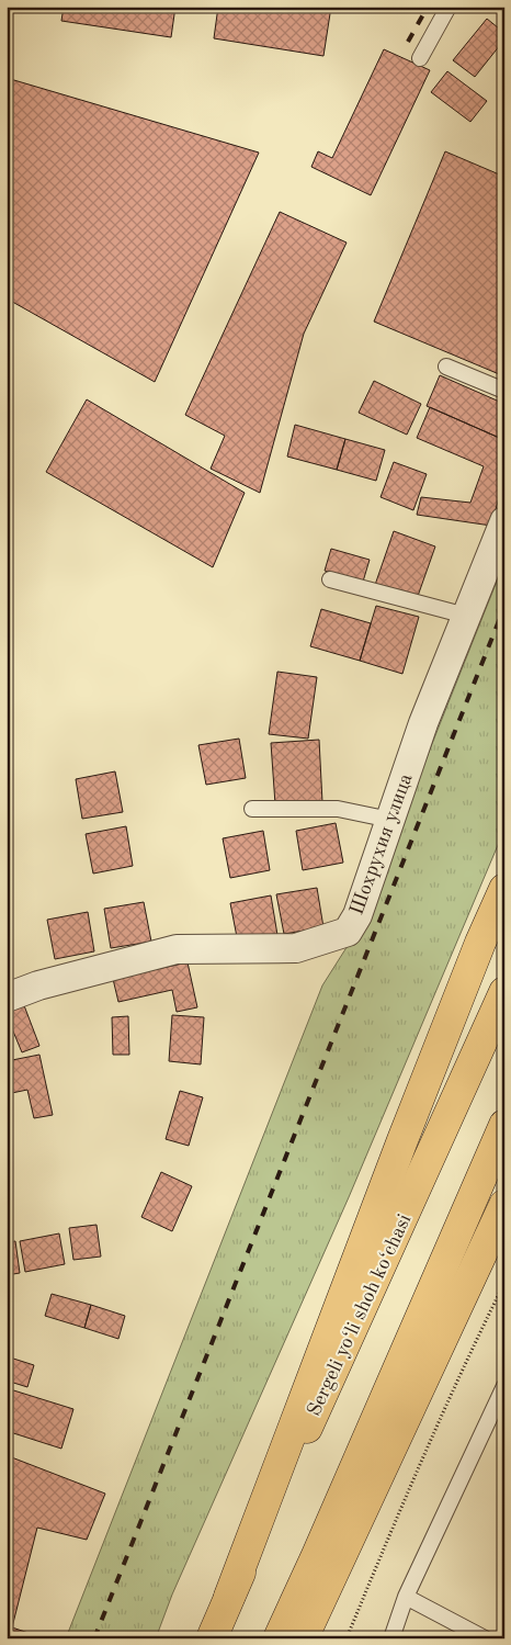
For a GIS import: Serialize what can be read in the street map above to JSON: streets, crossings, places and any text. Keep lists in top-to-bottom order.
{
  "streets": {
    "main road": ["Sergeli yo‘li shoh ko‘chasi"],
    "street": ["Шохрухия улица"]
  }
}
